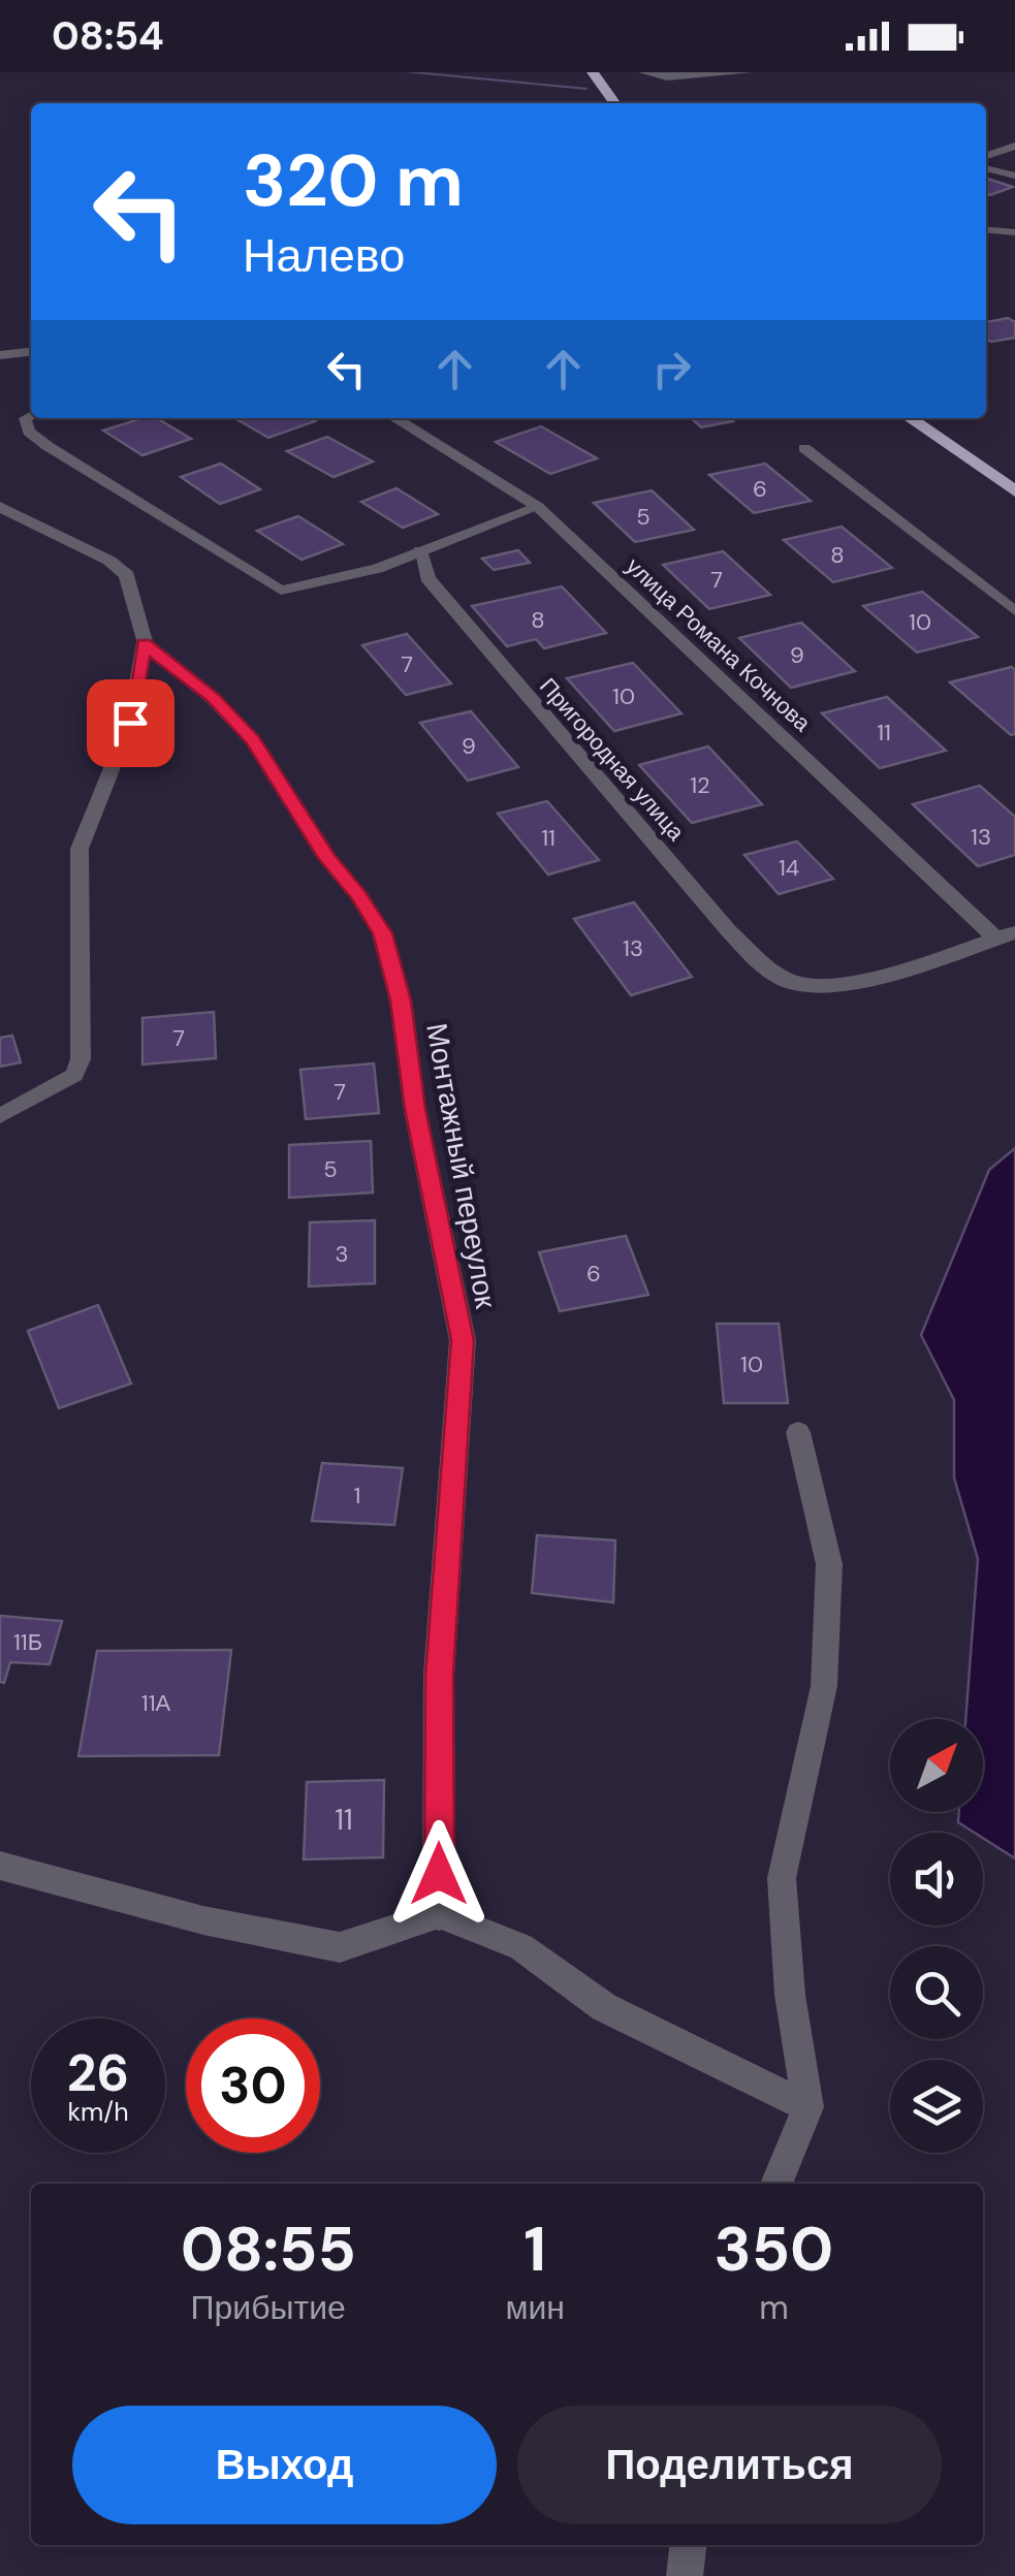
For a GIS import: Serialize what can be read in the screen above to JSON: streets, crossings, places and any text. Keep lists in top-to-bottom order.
{
  "streets": {
    "street": ["улица Романа Кочнова", "Пригородная улица", "Монтажный переулок"]
  },
  "crossings": [
    ["улица Романа Кочнова", "Пригородная улица"]
  ],
  "house_numbers": [
    "6",
    "5",
    "8",
    "7",
    "8",
    "10",
    "9",
    "7",
    "10",
    "11",
    "9",
    "12",
    "13",
    "11",
    "14",
    "13",
    "7",
    "7",
    "5",
    "3",
    "6",
    "10",
    "1",
    "11Б",
    "11А",
    "11"
  ],
  "north": "top right",
  "page": {
    "status": "08:54",
    "turn": ["320 m", "Налево"],
    "speed": "26 km/h",
    "limit": "30",
    "eta": [
      "08:55",
      "Прибытие",
      "1",
      "мин",
      "350",
      "m"
    ],
    "buttons": ["Выход", "Поделиться"]
  }
}
